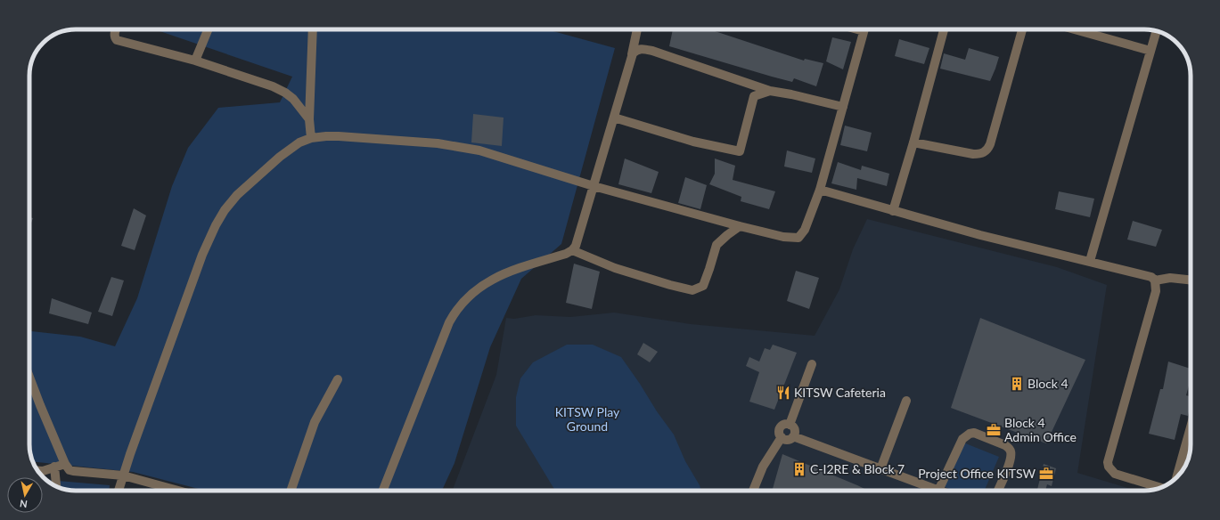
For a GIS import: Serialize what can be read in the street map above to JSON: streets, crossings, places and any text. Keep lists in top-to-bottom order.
{
  "parks": ["KITSW Play Ground"],
  "places": {
    "building": ["Block 4", "C-I2RE & Block 7"],
    "restaurant": ["KITSW Cafeteria"],
    "office": ["Block 4 Admin Office", "Project Office KITSW"]
  },
  "north": "bottom"
}
